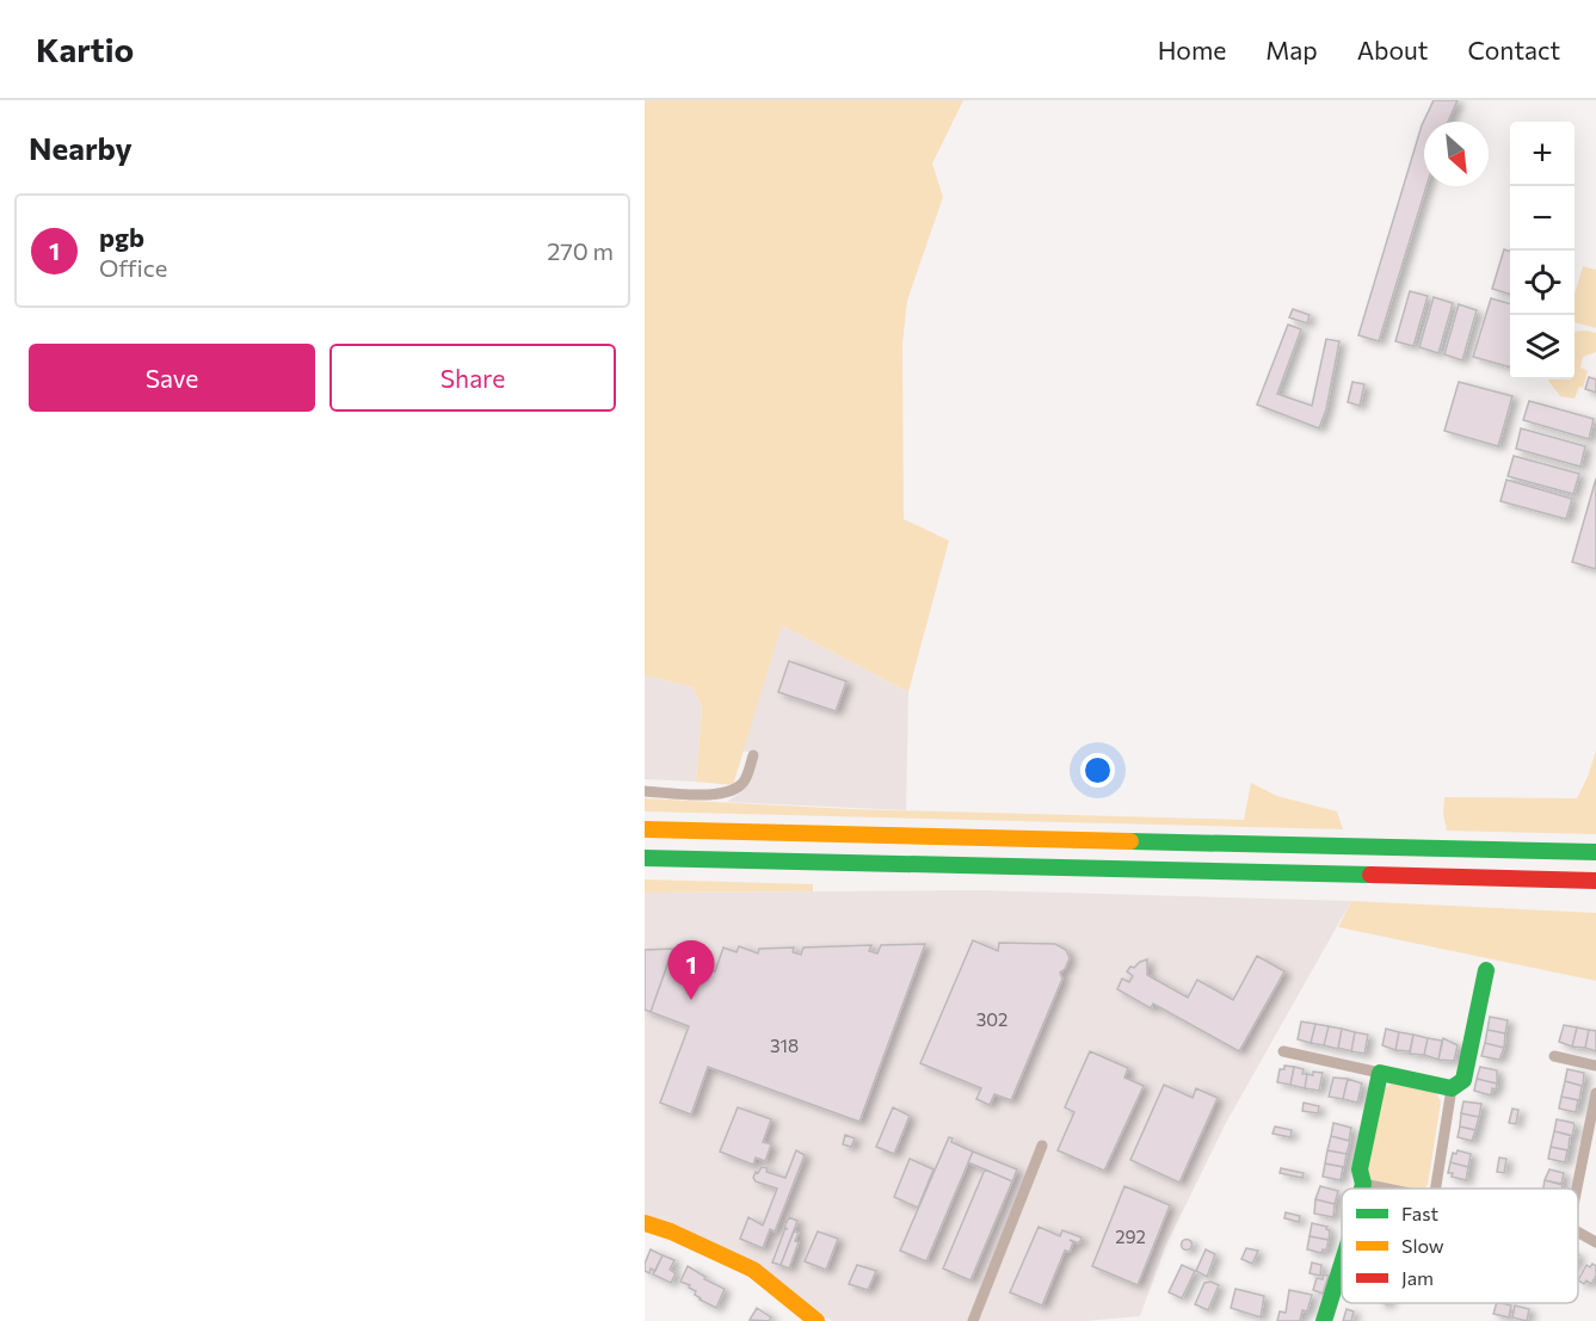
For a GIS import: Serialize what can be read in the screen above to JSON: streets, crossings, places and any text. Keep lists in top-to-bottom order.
{
  "house_numbers": ["302", "318", "292"],
  "legend": ["Fast", "Slow", "Jam"],
  "north": "bottom right",
  "page": {
    "header": "Kartio",
    "nav": [
      "Home",
      "Map",
      "About",
      "Contact"
    ],
    "heading": "Nearby",
    "map_buttons": ["+", "−"],
    "list": [
      {
        "mark": "1",
        "name": "pgb",
        "note": "Office",
        "value": "270 m"
      }
    ],
    "buttons": ["Save", "Share"],
    "pins": "1"
  }
}
